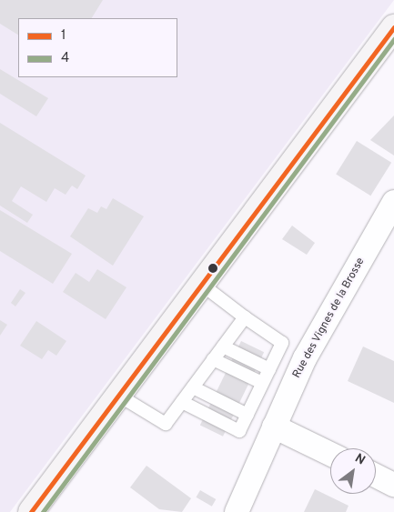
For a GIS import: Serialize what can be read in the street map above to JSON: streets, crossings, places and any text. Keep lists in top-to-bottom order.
{
  "streets": {
    "street": ["Rue des Vignes de la Brosse"]
  },
  "lines": ["transit line 1", "transit line 4"],
  "legend": ["1", "4"],
  "north": "top right"
}
